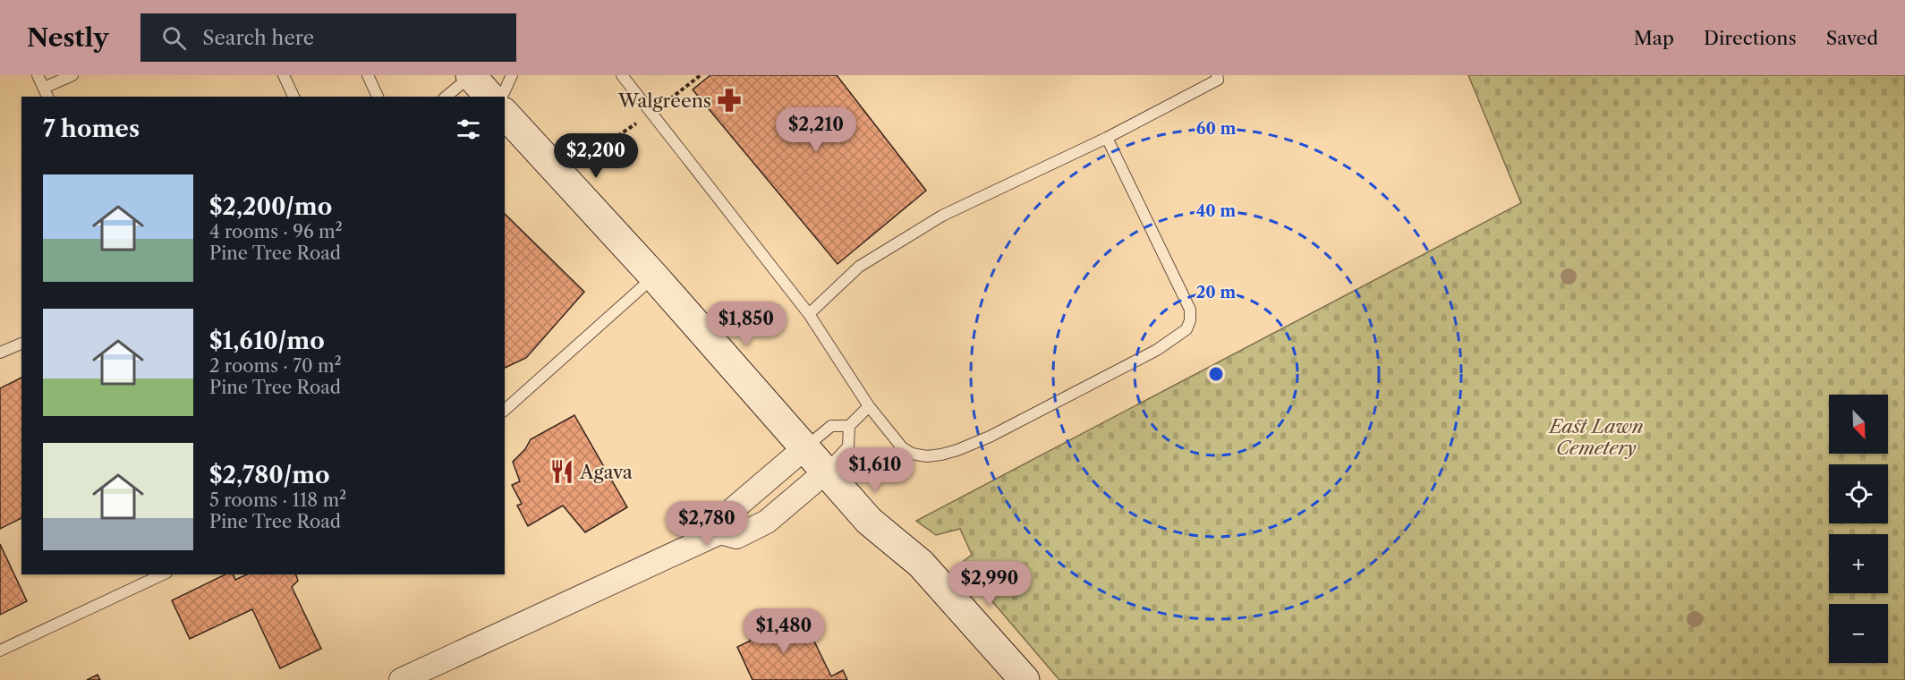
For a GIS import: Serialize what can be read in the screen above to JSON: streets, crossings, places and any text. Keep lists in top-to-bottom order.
{
  "parks": ["East Lawn Cemetery"],
  "places": {
    "pharmacy": ["Walgreens"],
    "restaurant": ["Agava"]
  },
  "north": "bottom right",
  "page": {
    "header": "Nestly",
    "search": "Search here",
    "nav": ["Map", "Directions", "Saved"],
    "heading": "7 homes",
    "price": [
      "$2,210",
      "$2,200",
      "$1,850",
      "$1,610",
      "$2,780",
      "$2,990",
      "$1,480"
    ],
    "list": [
      {
        "name": "$2,200/mo",
        "note": "4 rooms · 96 m² · Pine Tree Road"
      },
      {
        "name": "$1,610/mo",
        "note": "2 rooms · 70 m² · Pine Tree Road"
      },
      {
        "name": "$2,780/mo",
        "note": "5 rooms · 118 m² · Pine Tree Road"
      }
    ],
    "map_buttons": ["+", "−"]
  },
  "rings": ["60 m", "40 m", "20 m"]
}
